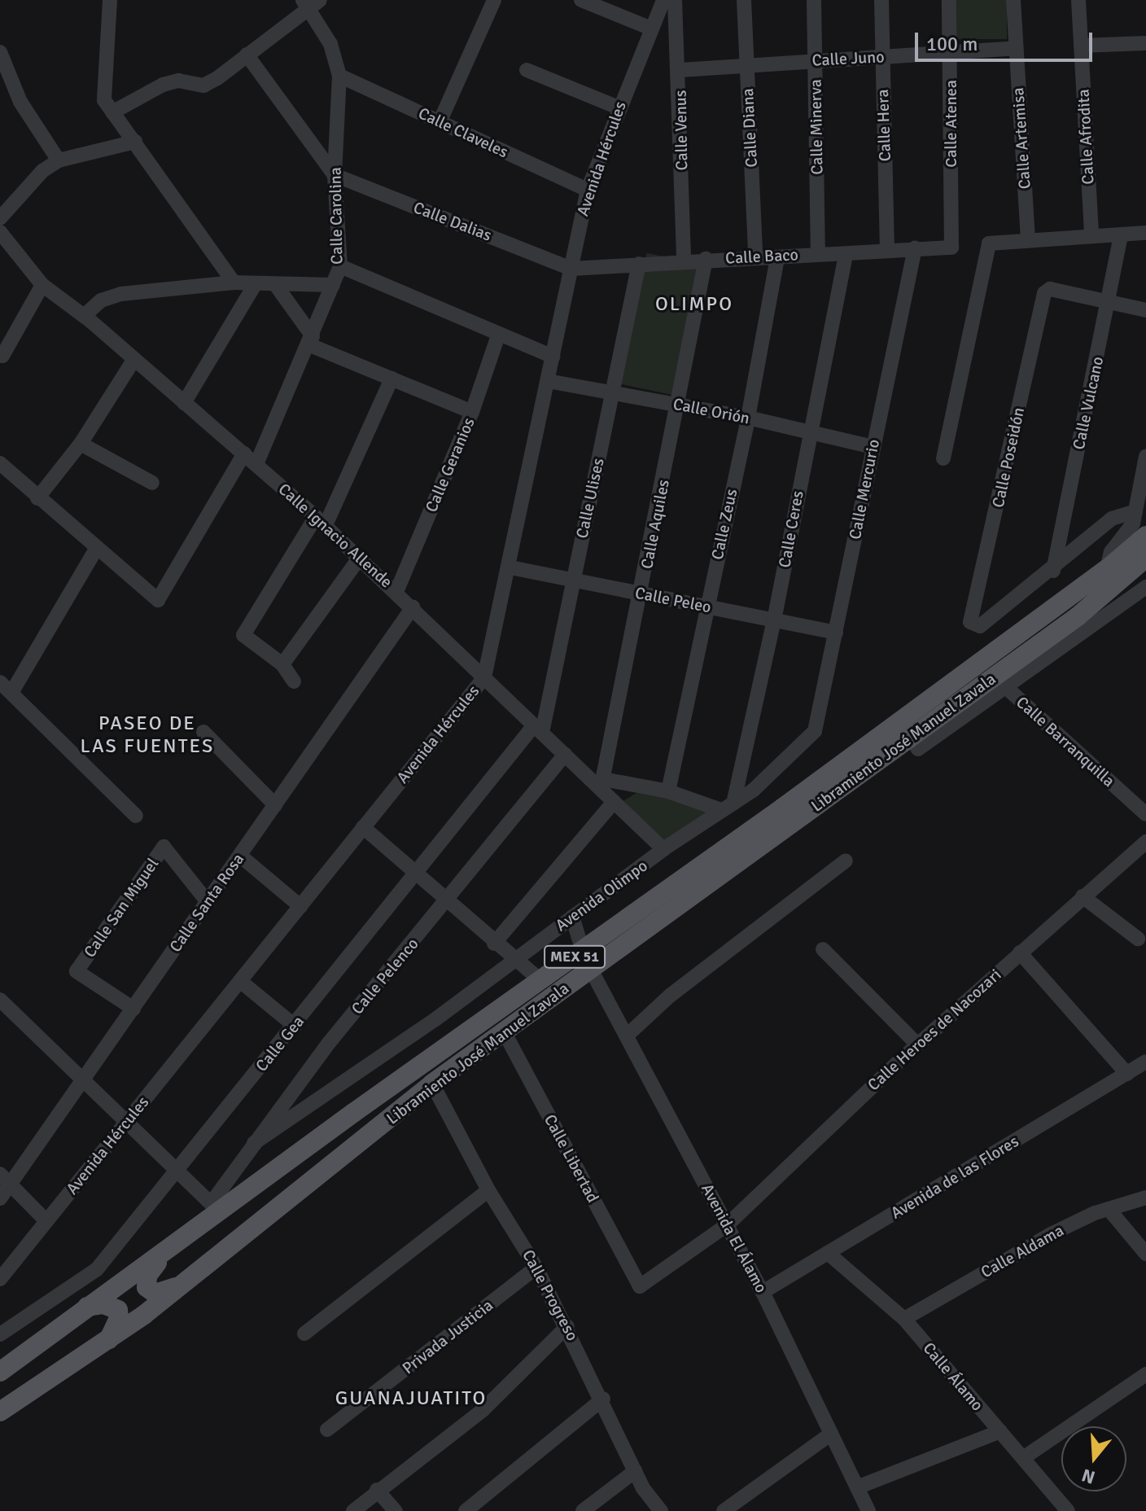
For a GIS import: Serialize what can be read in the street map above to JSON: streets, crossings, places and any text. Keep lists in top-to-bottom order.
{
  "streets": {
    "main road": ["Libramiento José Manuel Zavala", "MEX 51"],
    "street": [
      "Calle Juno",
      "Calle Atenea",
      "Calle Hera",
      "Calle Minerva",
      "Calle Diana",
      "Calle Venus",
      "Calle Claveles",
      "Calle Afrodita",
      "Calle Artemisa",
      "Avenida Hércules",
      "Calle Carolina",
      "Calle Dalias",
      "Calle Baco",
      "Calle Vulcano",
      "Calle Orión",
      "Calle Poseidón",
      "Calle Geranios",
      "Calle Mercurio",
      "Calle Ulises",
      "Calle Aquiles",
      "Calle Zeus",
      "Calle Ceres",
      "Calle Ignacio Allende",
      "Calle Peleo",
      "Calle Barranquilla",
      "Avenida Olimpo",
      "Calle Santa Rosa",
      "Calle San Miguel",
      "Calle Pelenco",
      "Calle Heroes de Nacozari",
      "Calle Gea",
      "Calle Libertad",
      "Avenida de las Flores",
      "Avenida El Álamo",
      "Calle Aldama",
      "Calle Progreso",
      "Privada Justicia",
      "Calle Álamo"
    ]
  },
  "crossings": [
    ["Calle Juno", "Calle Atenea"],
    ["Calle Juno", "Calle Hera"],
    ["Calle Juno", "Calle Minerva"],
    ["Calle Juno", "Calle Diana"],
    ["Calle Juno", "Calle Venus"],
    ["Calle Juno", "Calle Artemisa"],
    ["Calle Atenea", "Calle Baco"],
    ["Calle Hera", "Calle Baco"],
    ["Calle Minerva", "Calle Baco"],
    ["Calle Diana", "Calle Baco"],
    ["Calle Venus", "Calle Baco"],
    ["Calle Claveles", "Avenida Hércules"],
    ["Calle Claveles", "Calle Carolina"],
    ["Avenida Hércules", "Calle Dalias"],
    ["Avenida Hércules", "Calle Baco"],
    ["Avenida Hércules", "Calle Orión"],
    ["Avenida Hércules", "Calle Ignacio Allende"],
    ["Avenida Hércules", "Calle Peleo"],
    ["Calle Carolina", "Calle Dalias"],
    ["Calle Carolina", "Calle Ignacio Allende"],
    ["Calle Dalias", "Calle Baco"],
    ["Calle Baco", "Calle Mercurio"],
    ["Calle Baco", "Calle Ulises"],
    ["Calle Baco", "Calle Aquiles"],
    ["Calle Baco", "Calle Zeus"],
    ["Calle Baco", "Calle Ceres"],
    ["Calle Vulcano", "Calle Poseidón"],
    ["Calle Orión", "Calle Mercurio"],
    ["Calle Orión", "Calle Ulises"],
    ["Calle Orión", "Calle Aquiles"],
    ["Calle Orión", "Calle Zeus"],
    ["Calle Orión", "Calle Ceres"],
    ["Calle Geranios", "Calle Ignacio Allende"],
    ["Calle Mercurio", "Calle Peleo"],
    ["Calle Mercurio", "Avenida Olimpo"],
    ["Calle Ulises", "Calle Ignacio Allende"],
    ["Calle Ulises", "Calle Peleo"],
    ["Calle Ulises", "Calle Gea"],
    ["Calle Aquiles", "Calle Ignacio Allende"],
    ["Calle Aquiles", "Calle Peleo"],
    ["Calle Zeus", "Calle Peleo"],
    ["Calle Ceres", "Calle Peleo"],
    ["Calle Ceres", "Avenida Olimpo"],
    ["Calle Ignacio Allende", "Avenida Olimpo"],
    ["Calle Ignacio Allende", "Calle Santa Rosa"],
    ["Calle Ignacio Allende", "Calle Pelenco"],
    ["Calle Ignacio Allende", "Calle Gea"],
    ["Calle Barranquilla", "Libramiento José Manuel Zavala"],
    ["Libramiento José Manuel Zavala", "Calle Pelenco"],
    ["Libramiento José Manuel Zavala", "Calle Libertad"],
    ["Libramiento José Manuel Zavala", "Avenida El Álamo"],
    ["Libramiento José Manuel Zavala", "Calle Progreso"],
    ["Avenida Olimpo", "Calle Pelenco"],
    ["Calle Santa Rosa", "Calle San Miguel"],
    ["Calle Heroes de Nacozari", "Calle Libertad"],
    ["Calle Heroes de Nacozari", "Avenida El Álamo"],
    ["Avenida de las Flores", "Avenida El Álamo"],
    ["Avenida de las Flores", "Calle Álamo"],
    ["Calle Aldama", "Calle Álamo"],
    ["Calle Progreso", "Privada Justicia"]
  ],
  "districts": ["OLIMPO", "PASEO DE LAS FUENTES", "GUANAJUATITO"],
  "scale_bar": "100 m",
  "north": "bottom"
}
